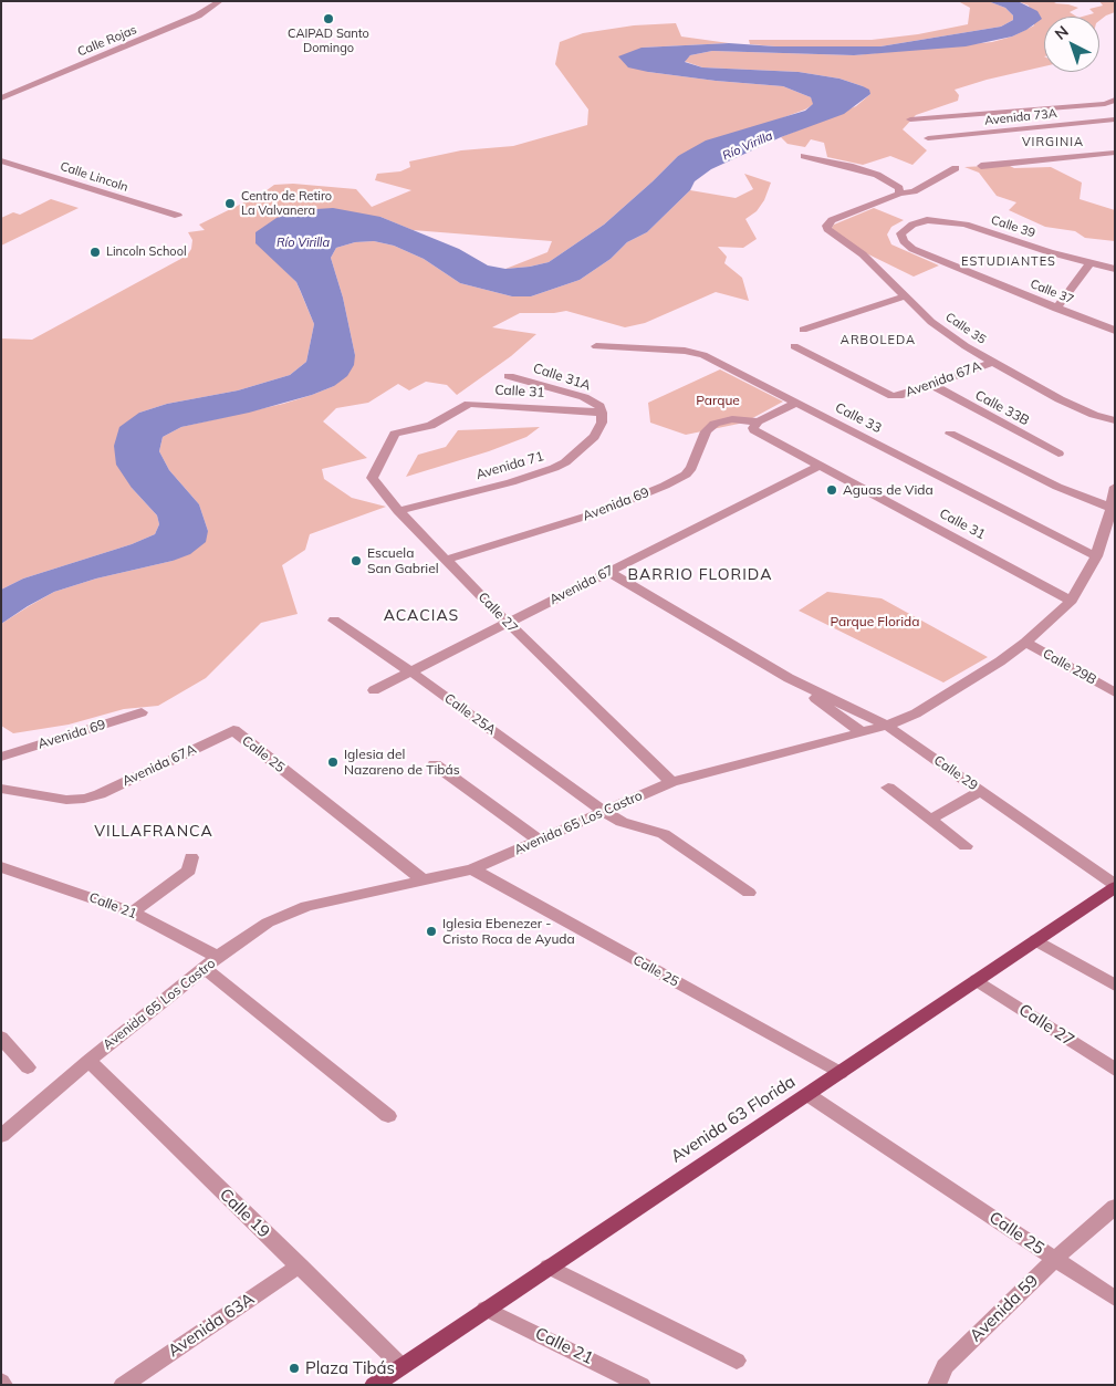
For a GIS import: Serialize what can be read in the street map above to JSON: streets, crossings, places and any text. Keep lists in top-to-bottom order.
{
  "streets": {
    "main road": ["Avenida 63 Florida"],
    "street": [
      "Calle Rojas",
      "Avenida 73A",
      "Calle Lincoln",
      "Calle 39",
      "Calle 37",
      "Calle 35",
      "Calle 31A",
      "Avenida 67A",
      "Calle 31",
      "Calle 33B",
      "Calle 33",
      "Avenida 71",
      "Avenida 69",
      "Avenida 67",
      "Calle 27",
      "Calle 29B",
      "Calle 25A",
      "Calle 25",
      "Calle 29",
      "Avenida 65 Los Castro",
      "Calle 21",
      "Calle 19",
      "Avenida 59",
      "Avenida 63A"
    ]
  },
  "crossings": [
    ["Calle 39", "Calle 37"],
    ["Calle 35", "Avenida 67A"],
    ["Calle 31A", "Calle 31"],
    ["Calle 31A", "Avenida 71"],
    ["Avenida 67A", "Calle 33B"],
    ["Avenida 67A", "Calle 25"],
    ["Calle 31", "Avenida 71"],
    ["Calle 31", "Avenida 69"],
    ["Calle 31", "Avenida 67"],
    ["Calle 31", "Calle 27"],
    ["Calle 31", "Avenida 65 Los Castro"],
    ["Calle 33", "Avenida 69"],
    ["Calle 33", "Avenida 65 Los Castro"],
    ["Avenida 71", "Calle 27"],
    ["Avenida 69", "Calle 27"],
    ["Avenida 67", "Calle 27"],
    ["Avenida 67", "Calle 25A"],
    ["Avenida 67", "Calle 29"],
    ["Calle 27", "Avenida 65 Los Castro"],
    ["Calle 27", "Avenida 63 Florida"],
    ["Calle 29B", "Avenida 65 Los Castro"],
    ["Calle 25A", "Avenida 65 Los Castro"],
    ["Calle 25", "Avenida 65 Los Castro"],
    ["Calle 25", "Avenida 63 Florida"],
    ["Calle 25", "Avenida 59"],
    ["Calle 29", "Avenida 65 Los Castro"],
    ["Calle 29", "Avenida 63 Florida"],
    ["Avenida 65 Los Castro", "Calle 21"],
    ["Avenida 65 Los Castro", "Calle 19"],
    ["Calle 21", "Avenida 63 Florida"],
    ["Avenida 63 Florida", "Calle 19"],
    ["Calle 19", "Avenida 63A"]
  ],
  "districts": [
    "VIRGINIA",
    "ESTUDIANTES",
    "ARBOLEDA",
    "BARRIO FLORIDA",
    "ACACIAS",
    "VILLAFRANCA"
  ],
  "water": ["Río Virilla"],
  "parks": ["Parque", "Parque Florida"],
  "places": [
    "CAIPAD Santo Domingo",
    "Centro de Retiro La Valvanera",
    "Lincoln School",
    "Aguas de Vida",
    "Escuela San Gabriel",
    "Iglesia del Nazareno de Tibás",
    "Iglesia Ebenezer - Cristo Roca de Ayuda",
    "Plaza Tibás"
  ],
  "north": "top left"
}
